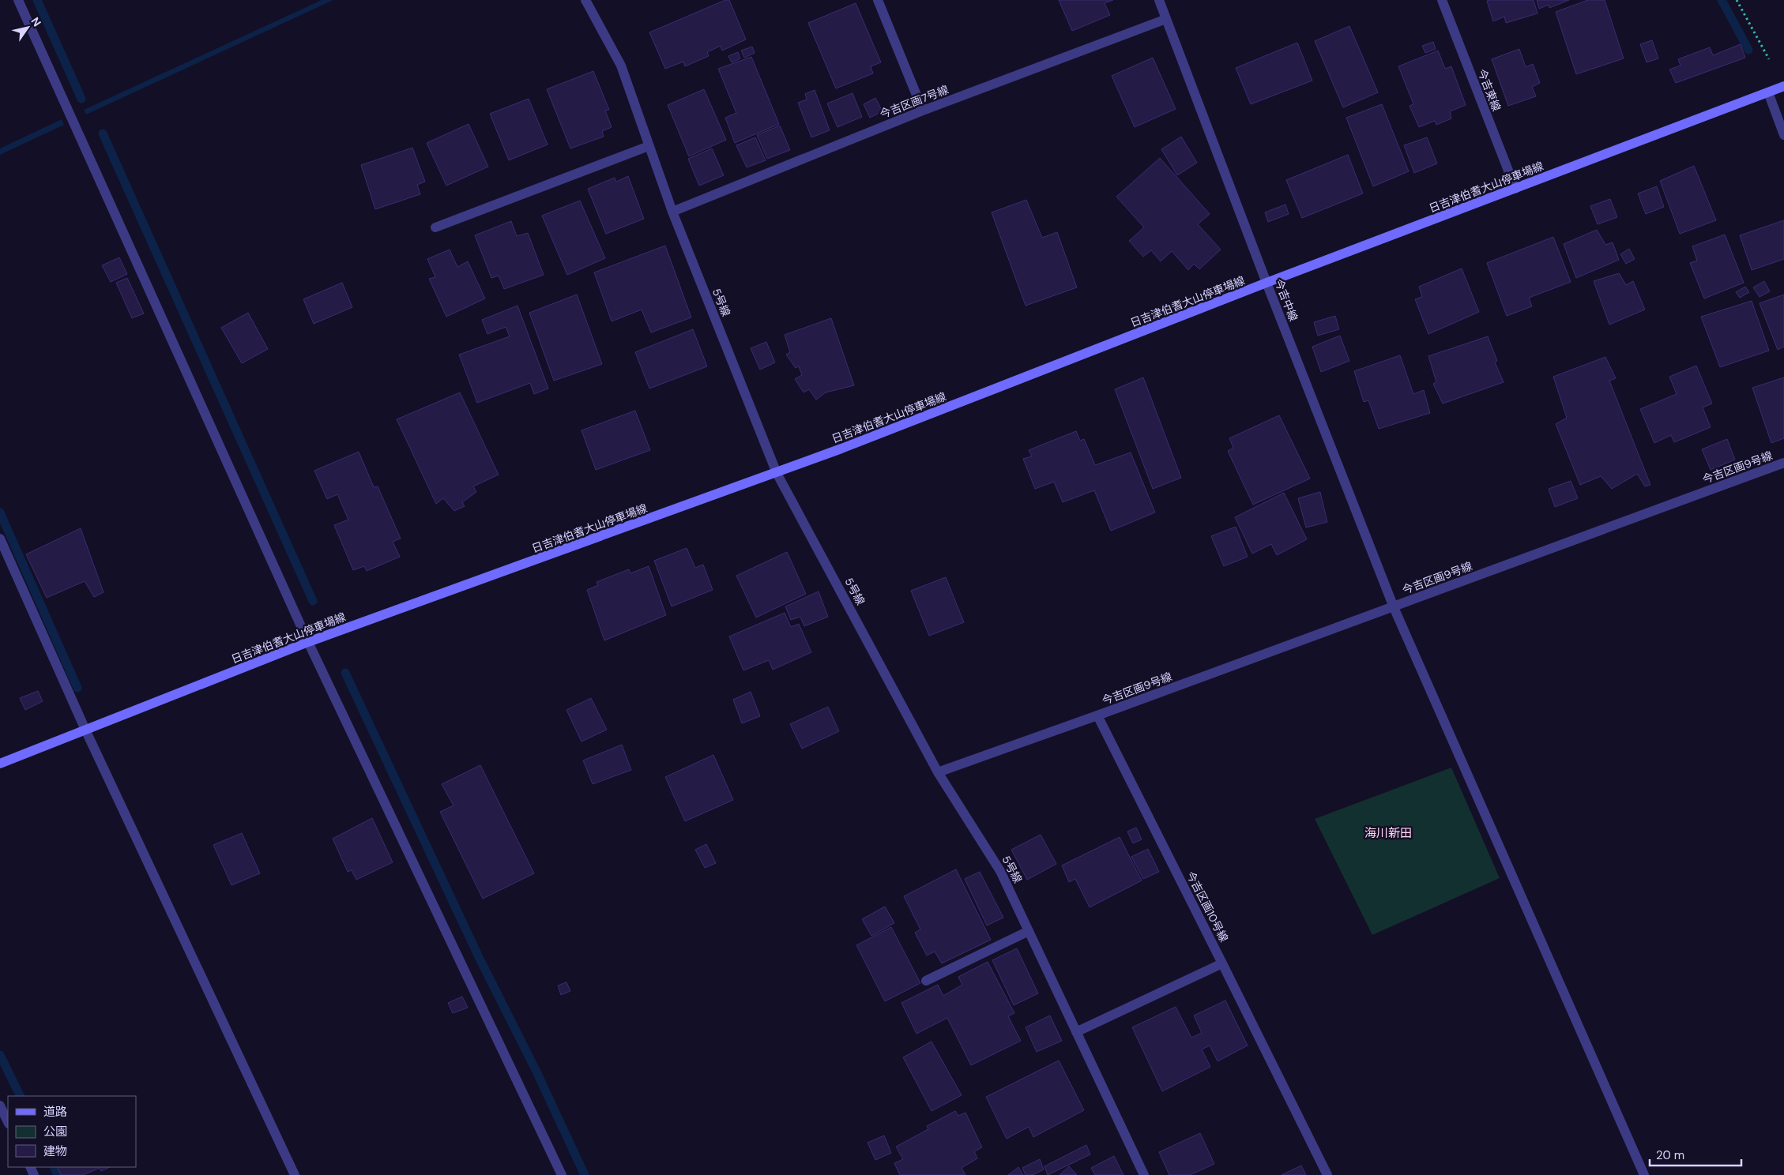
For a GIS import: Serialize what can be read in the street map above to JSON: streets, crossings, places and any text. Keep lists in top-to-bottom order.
{
  "streets": {
    "main road": ["日吉津伯耆大山停車場線"],
    "street": [
      "今吉東線",
      "今吉区画7号線",
      "今吉中線",
      "5号線",
      "今吉区画9号線",
      "今吉区画10号線"
    ]
  },
  "crossings": [
    ["今吉東線", "日吉津伯耆大山停車場線"],
    ["今吉区画7号線", "今吉中線"],
    ["今吉区画7号線", "5号線"],
    ["日吉津伯耆大山停車場線", "今吉中線"],
    ["日吉津伯耆大山停車場線", "5号線"],
    ["今吉中線", "今吉区画9号線"],
    ["5号線", "今吉区画9号線"],
    ["今吉区画9号線", "今吉区画10号線"]
  ],
  "districts": ["海川新田"],
  "legend": ["道路", "公園", "建物"],
  "scale_bar": "20 m",
  "north": "top right"
}
